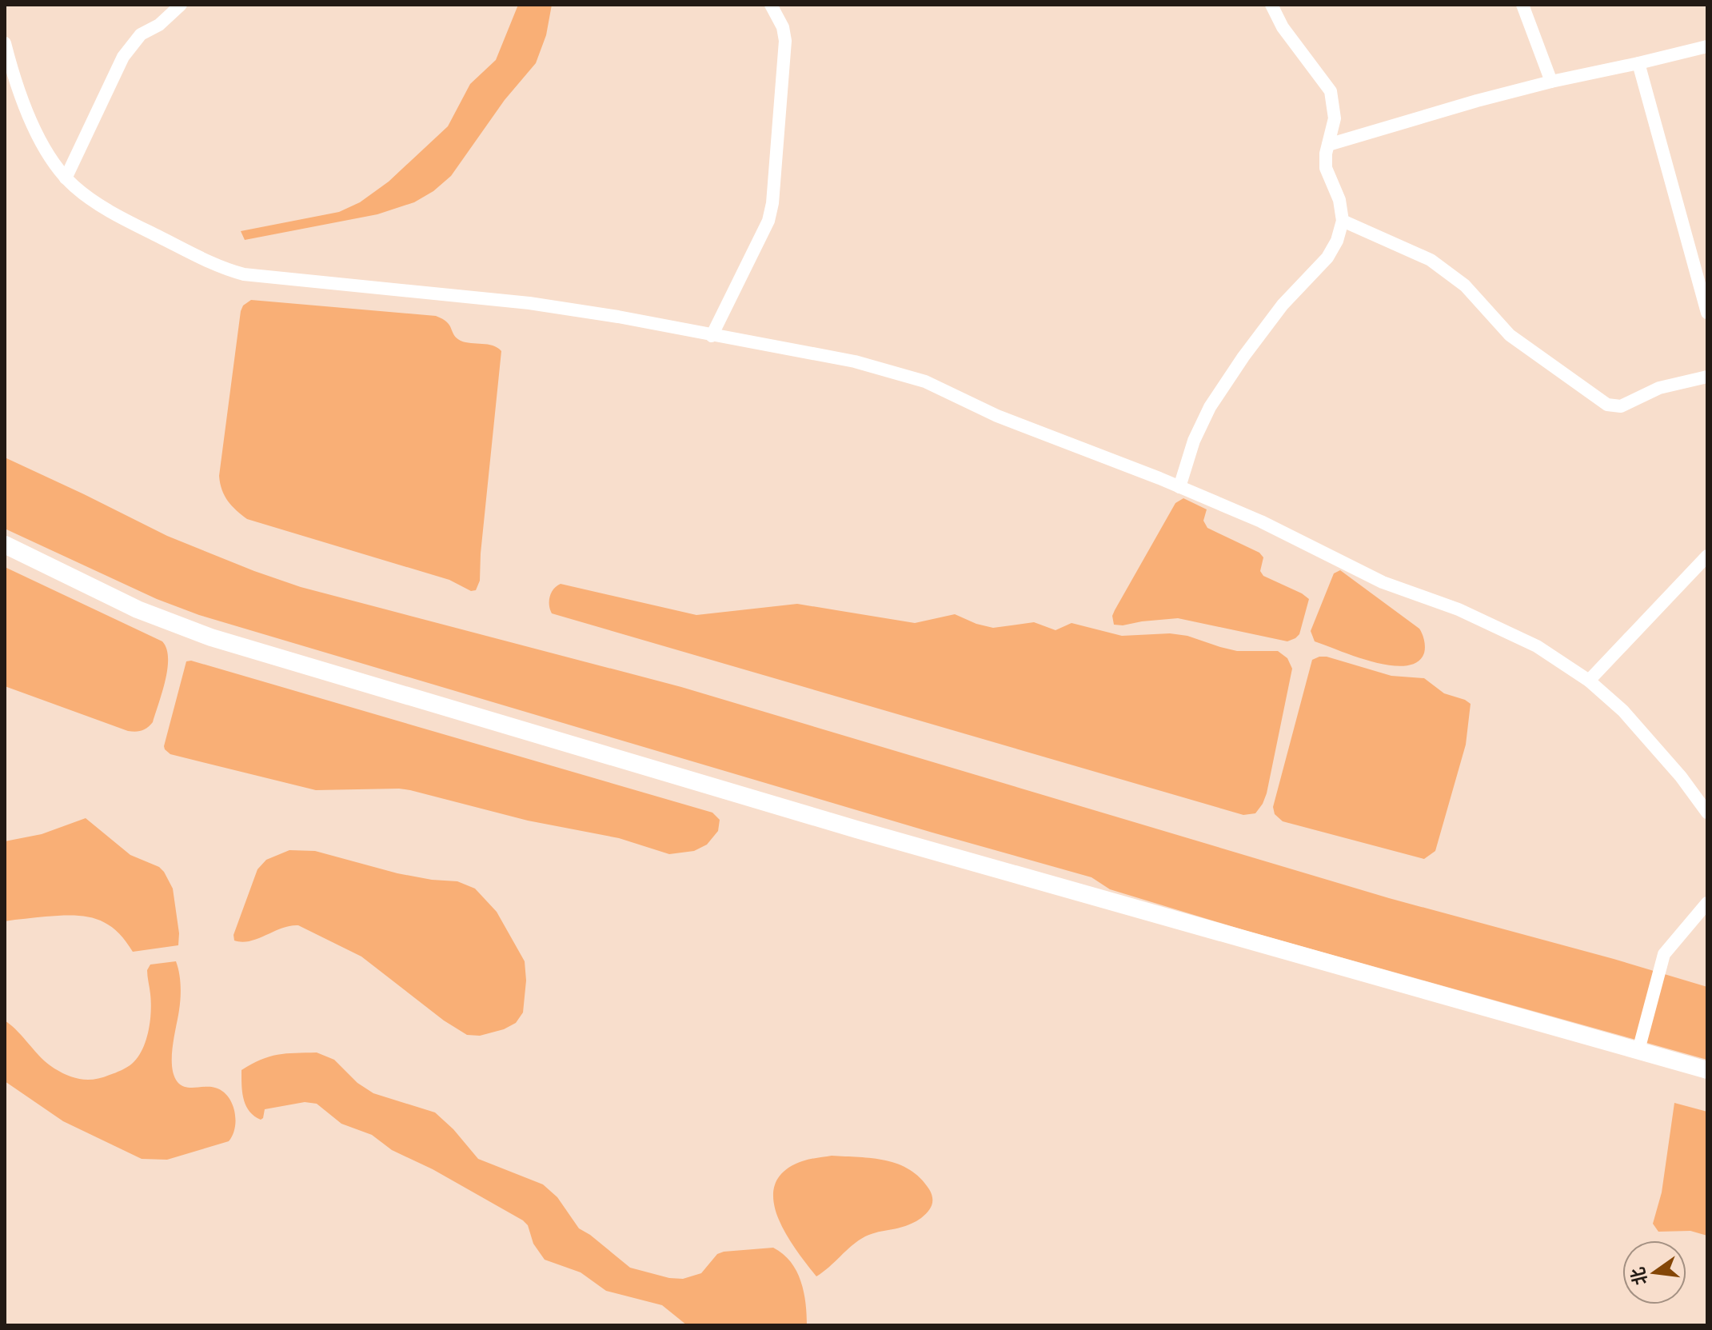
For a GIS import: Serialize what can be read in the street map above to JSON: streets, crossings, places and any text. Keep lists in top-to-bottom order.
{
  "north": "left"
}
